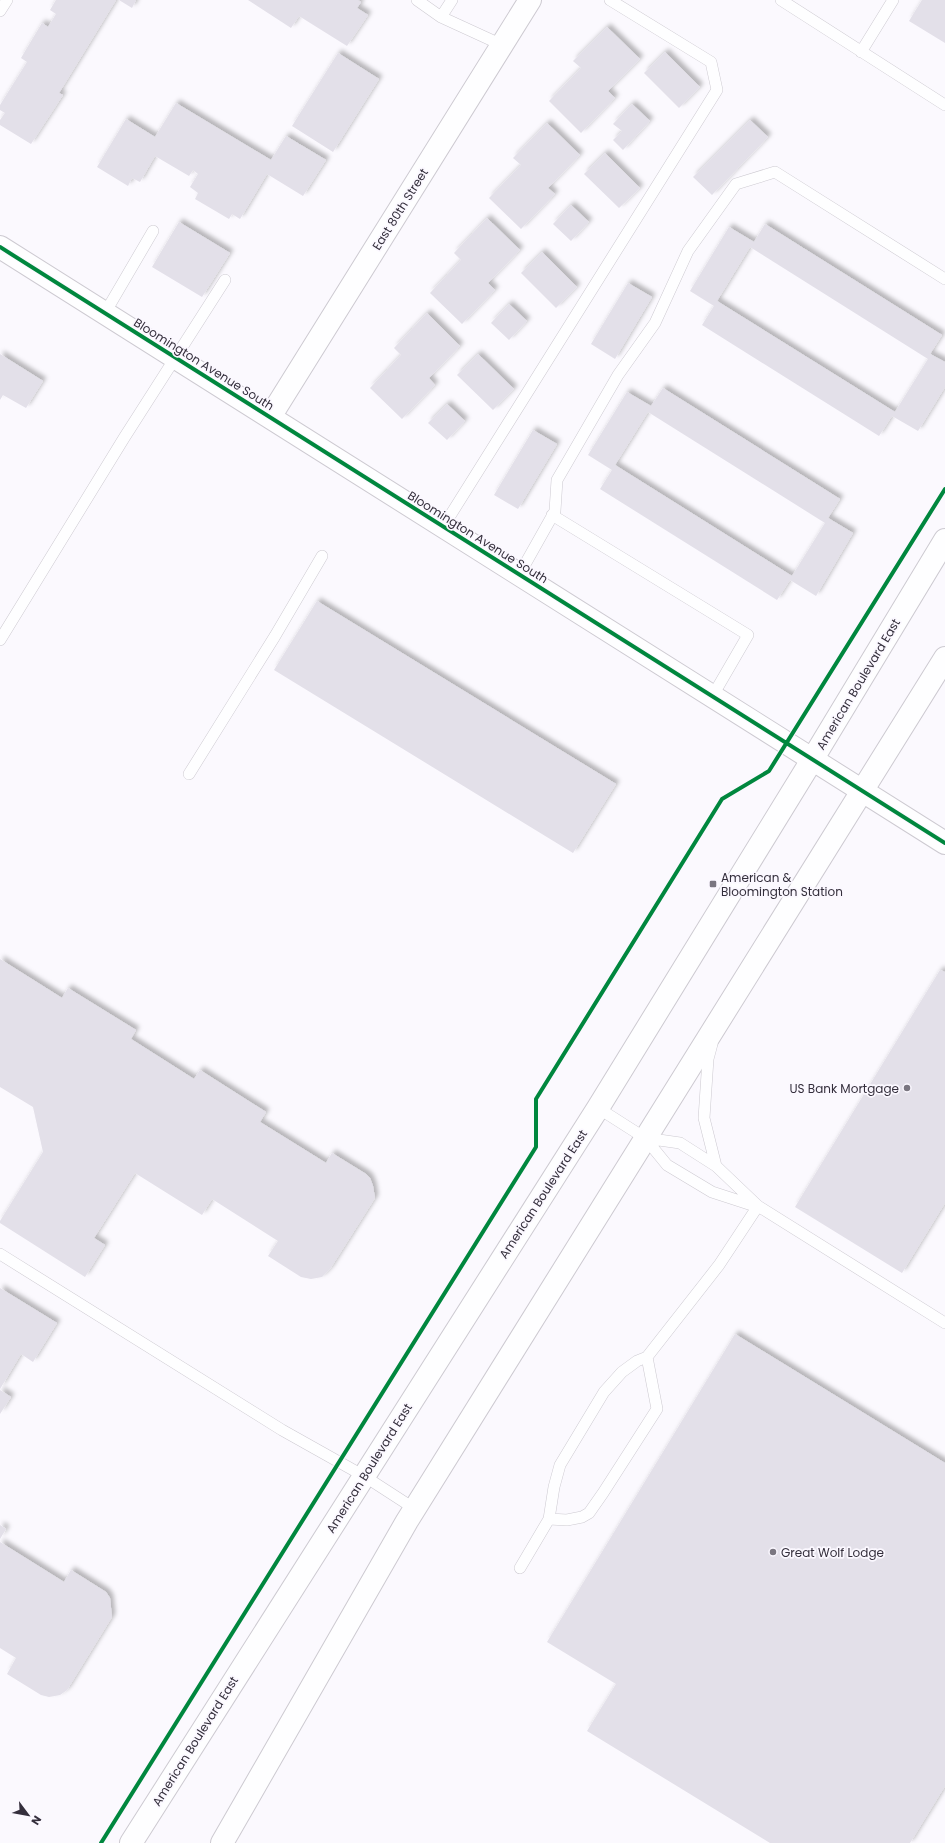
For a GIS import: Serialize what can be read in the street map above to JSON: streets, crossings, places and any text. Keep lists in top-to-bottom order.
{
  "streets": {
    "main road": ["East 80th Street", "Bloomington Avenue South", "American Boulevard East"]
  },
  "crossings": [
    ["East 80th Street", "Bloomington Avenue South"],
    ["Bloomington Avenue South", "American Boulevard East"]
  ],
  "places": {
    "transit": ["American & Bloomington Station"],
    "other": ["US Bank Mortgage", "Great Wolf Lodge"]
  },
  "north": "bottom right"
}
